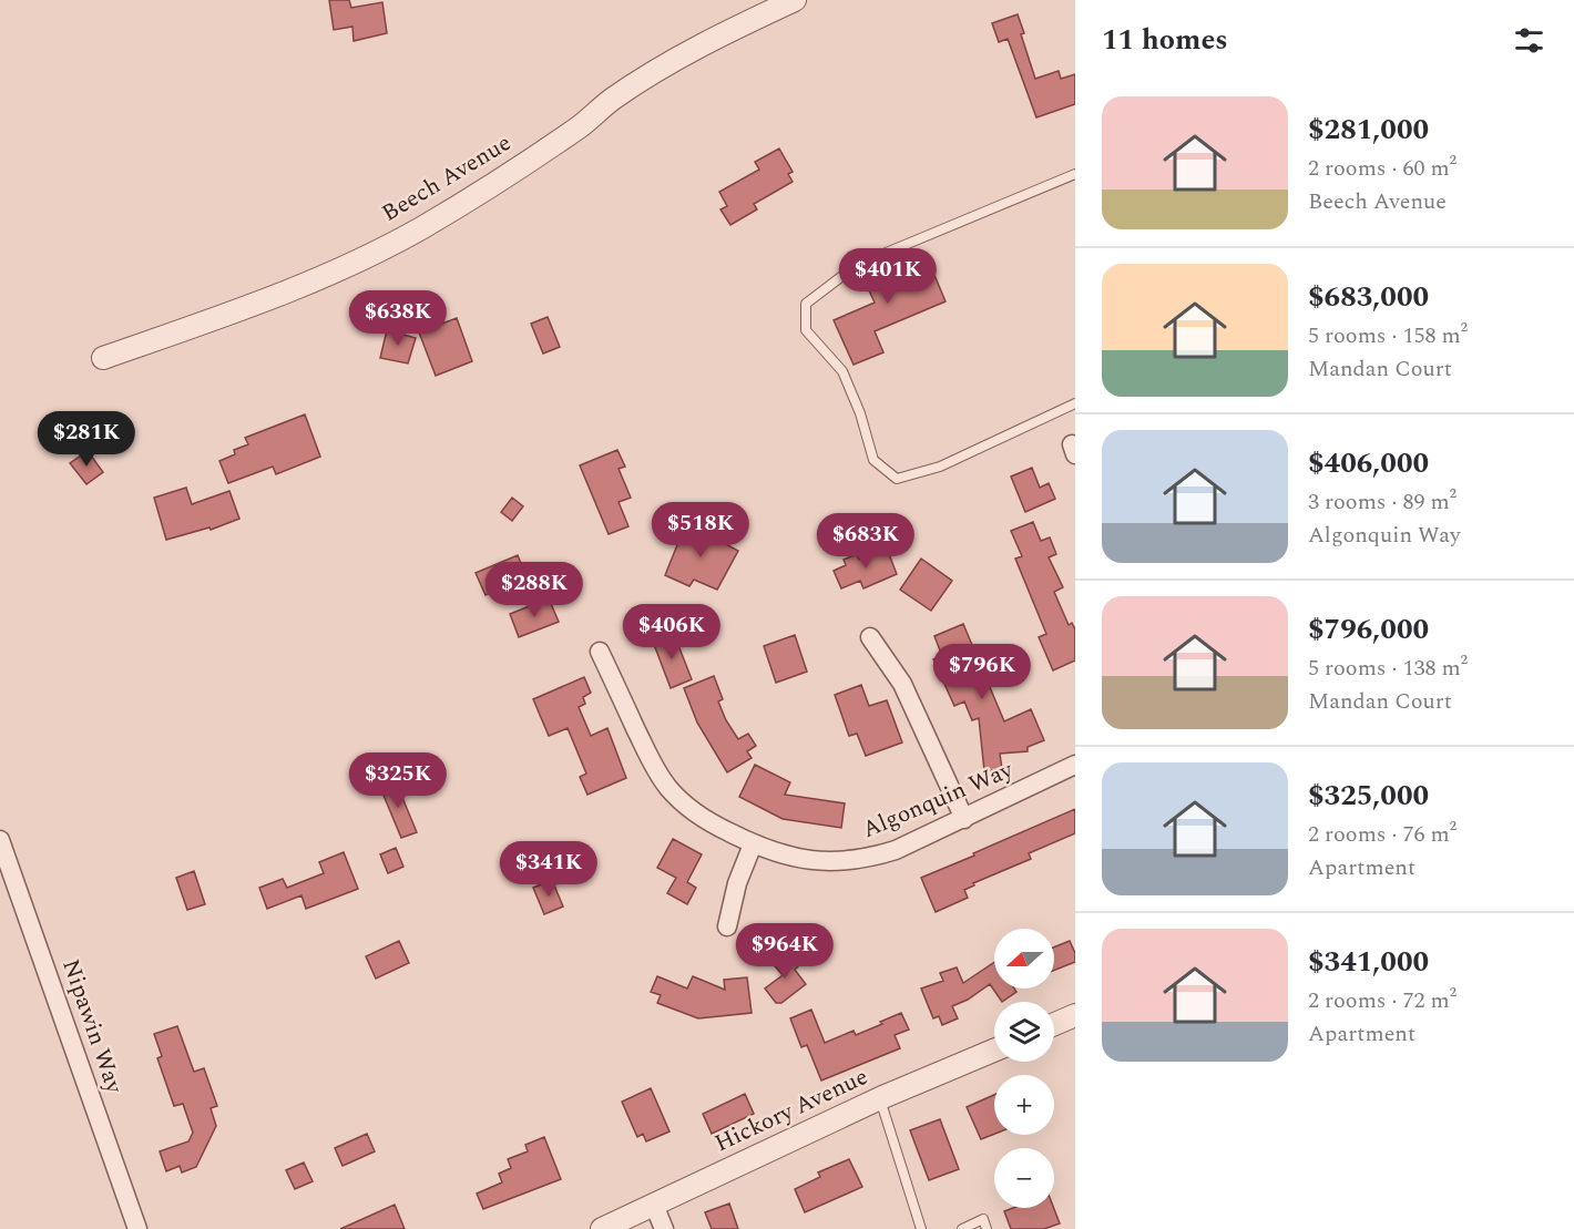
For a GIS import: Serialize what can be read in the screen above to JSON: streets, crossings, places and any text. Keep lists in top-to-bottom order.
{
  "streets": {
    "street": [
      "Beech Avenue",
      "Algonquin Way",
      "Nipawin Way",
      "Hickory Avenue"
    ]
  },
  "north": "left",
  "page": {
    "heading": "11 homes",
    "list": [
      {
        "name": "$281,000",
        "note": "2 rooms · 60 m² · Beech Avenue"
      },
      {
        "name": "$683,000",
        "note": "5 rooms · 158 m² · Mandan Court"
      },
      {
        "name": "$406,000",
        "note": "3 rooms · 89 m² · Algonquin Way"
      },
      {
        "name": "$796,000",
        "note": "5 rooms · 138 m² · Mandan Court"
      },
      {
        "name": "$325,000",
        "note": "2 rooms · 76 m² · Apartment"
      },
      {
        "name": "$341,000",
        "note": "2 rooms · 72 m² · Apartment"
      }
    ],
    "price": [
      "$401K",
      "$638K",
      "$281K",
      "$518K",
      "$683K",
      "$288K",
      "$406K",
      "$796K",
      "$325K",
      "$341K",
      "$964K"
    ],
    "map_buttons": ["+", "−"]
  }
}
